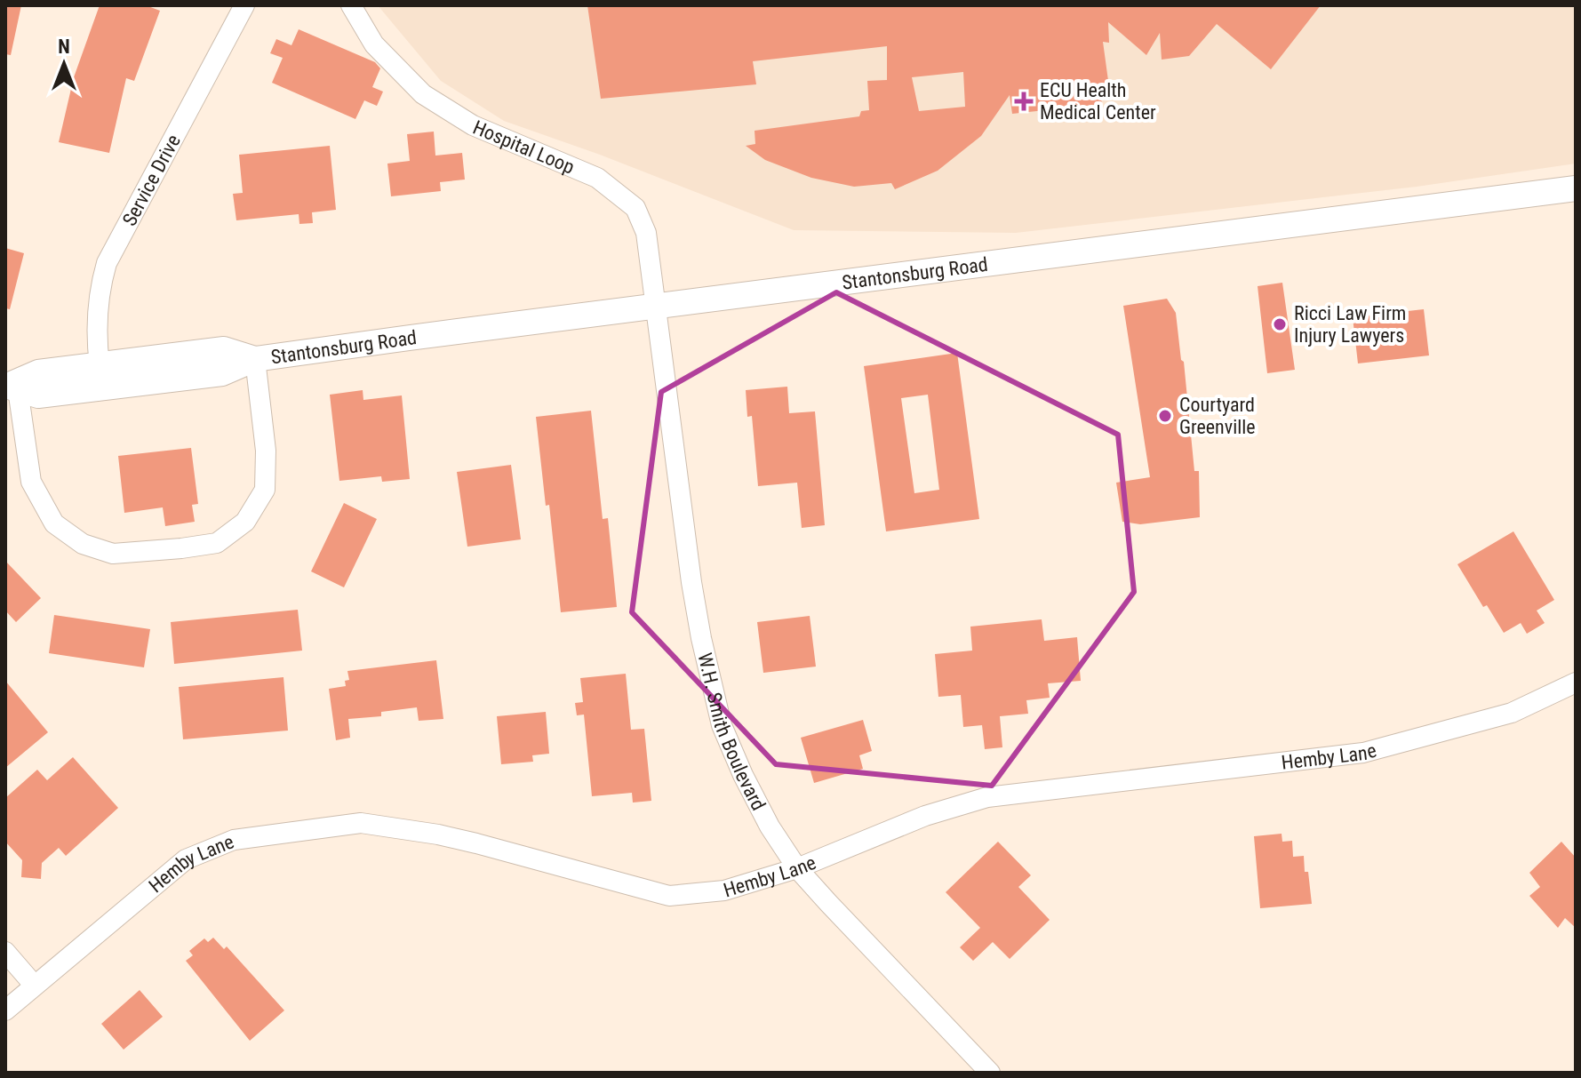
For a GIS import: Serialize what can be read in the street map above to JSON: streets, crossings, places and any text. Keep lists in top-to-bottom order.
{
  "streets": {
    "main road": ["Stantonsburg Road"],
    "street": [
      "Hospital Loop",
      "Service Drive",
      "W.H. Smith Boulevard",
      "Hemby Lane"
    ]
  },
  "crossings": [
    ["Hospital Loop", "Stantonsburg Road"],
    ["Hospital Loop", "W.H. Smith Boulevard"],
    ["Service Drive", "Stantonsburg Road"],
    ["Stantonsburg Road", "W.H. Smith Boulevard"],
    ["W.H. Smith Boulevard", "Hemby Lane"]
  ],
  "places": {
    "health": ["ECU Health Medical Center"],
    "other": ["Ricci Law Firm Injury Lawyers", "Courtyard Greenville"]
  },
  "north": "top"
}
